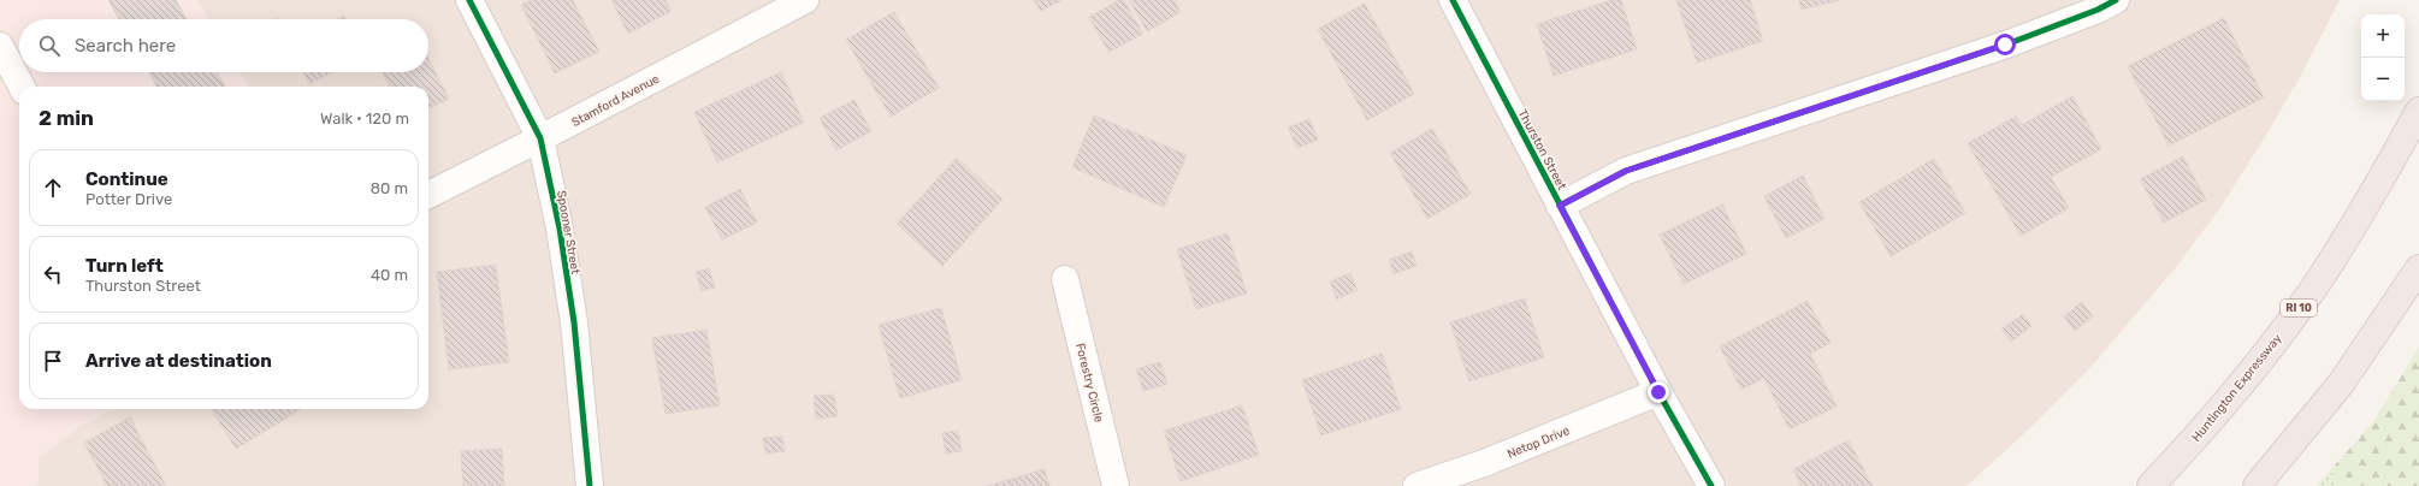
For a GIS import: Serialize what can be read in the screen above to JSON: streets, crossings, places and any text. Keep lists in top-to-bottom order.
{
  "streets": {
    "highway": ["RI 10", "Huntington Expressway"],
    "street": [
      "Stamford Avenue",
      "Thurston Street",
      "Spooner Street",
      "Forestry Circle",
      "Netop Drive"
    ]
  },
  "crossings": [
    ["Stamford Avenue", "Spooner Street"],
    ["Thurston Street", "Netop Drive"]
  ],
  "page": {
    "map_buttons": ["+", "−"],
    "search": "Search here",
    "heading": ["2 min", "Walk · 120 m"],
    "list": [
      ["Continue", "Potter Drive", "80 m"],
      ["Turn left", "Thurston Street", "40 m"],
      "Arrive at destination"
    ]
  }
}
